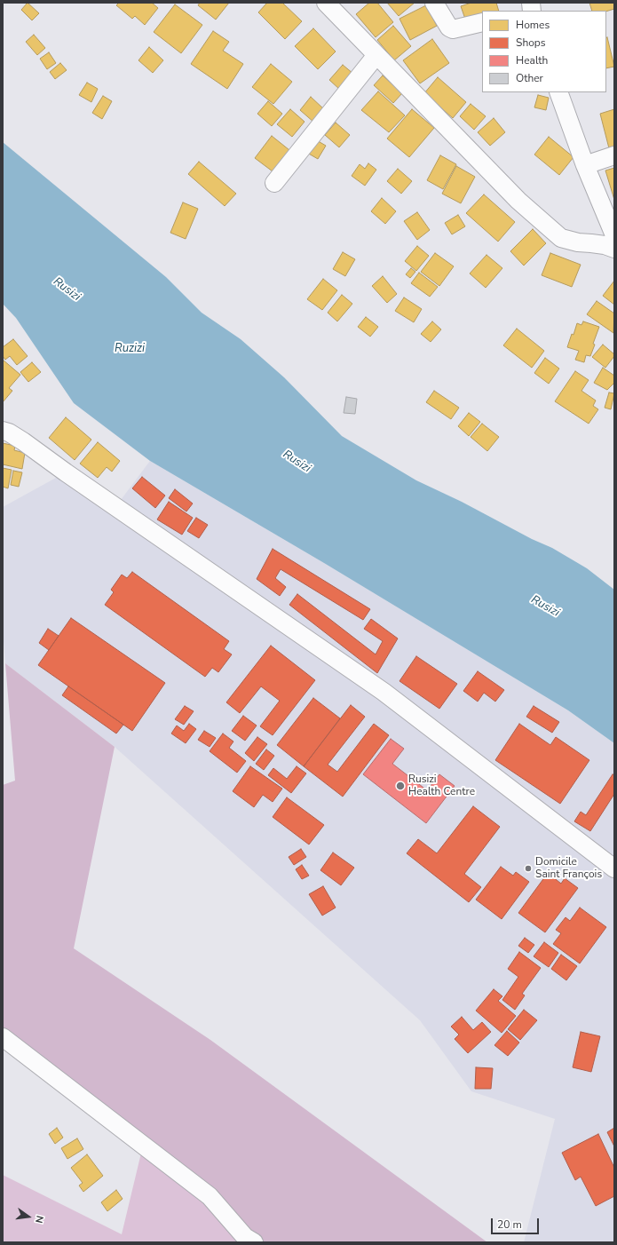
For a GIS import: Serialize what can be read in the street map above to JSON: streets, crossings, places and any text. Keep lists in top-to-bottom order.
{
  "water": ["Rusizi", "Ruzizi"],
  "places": ["Rusizi Health Centre", "Domicile Saint François"],
  "legend": [
    "Homes",
    "Shops",
    "Health",
    "Other"
  ],
  "scale_bar": "20 m",
  "north": "right"
}
